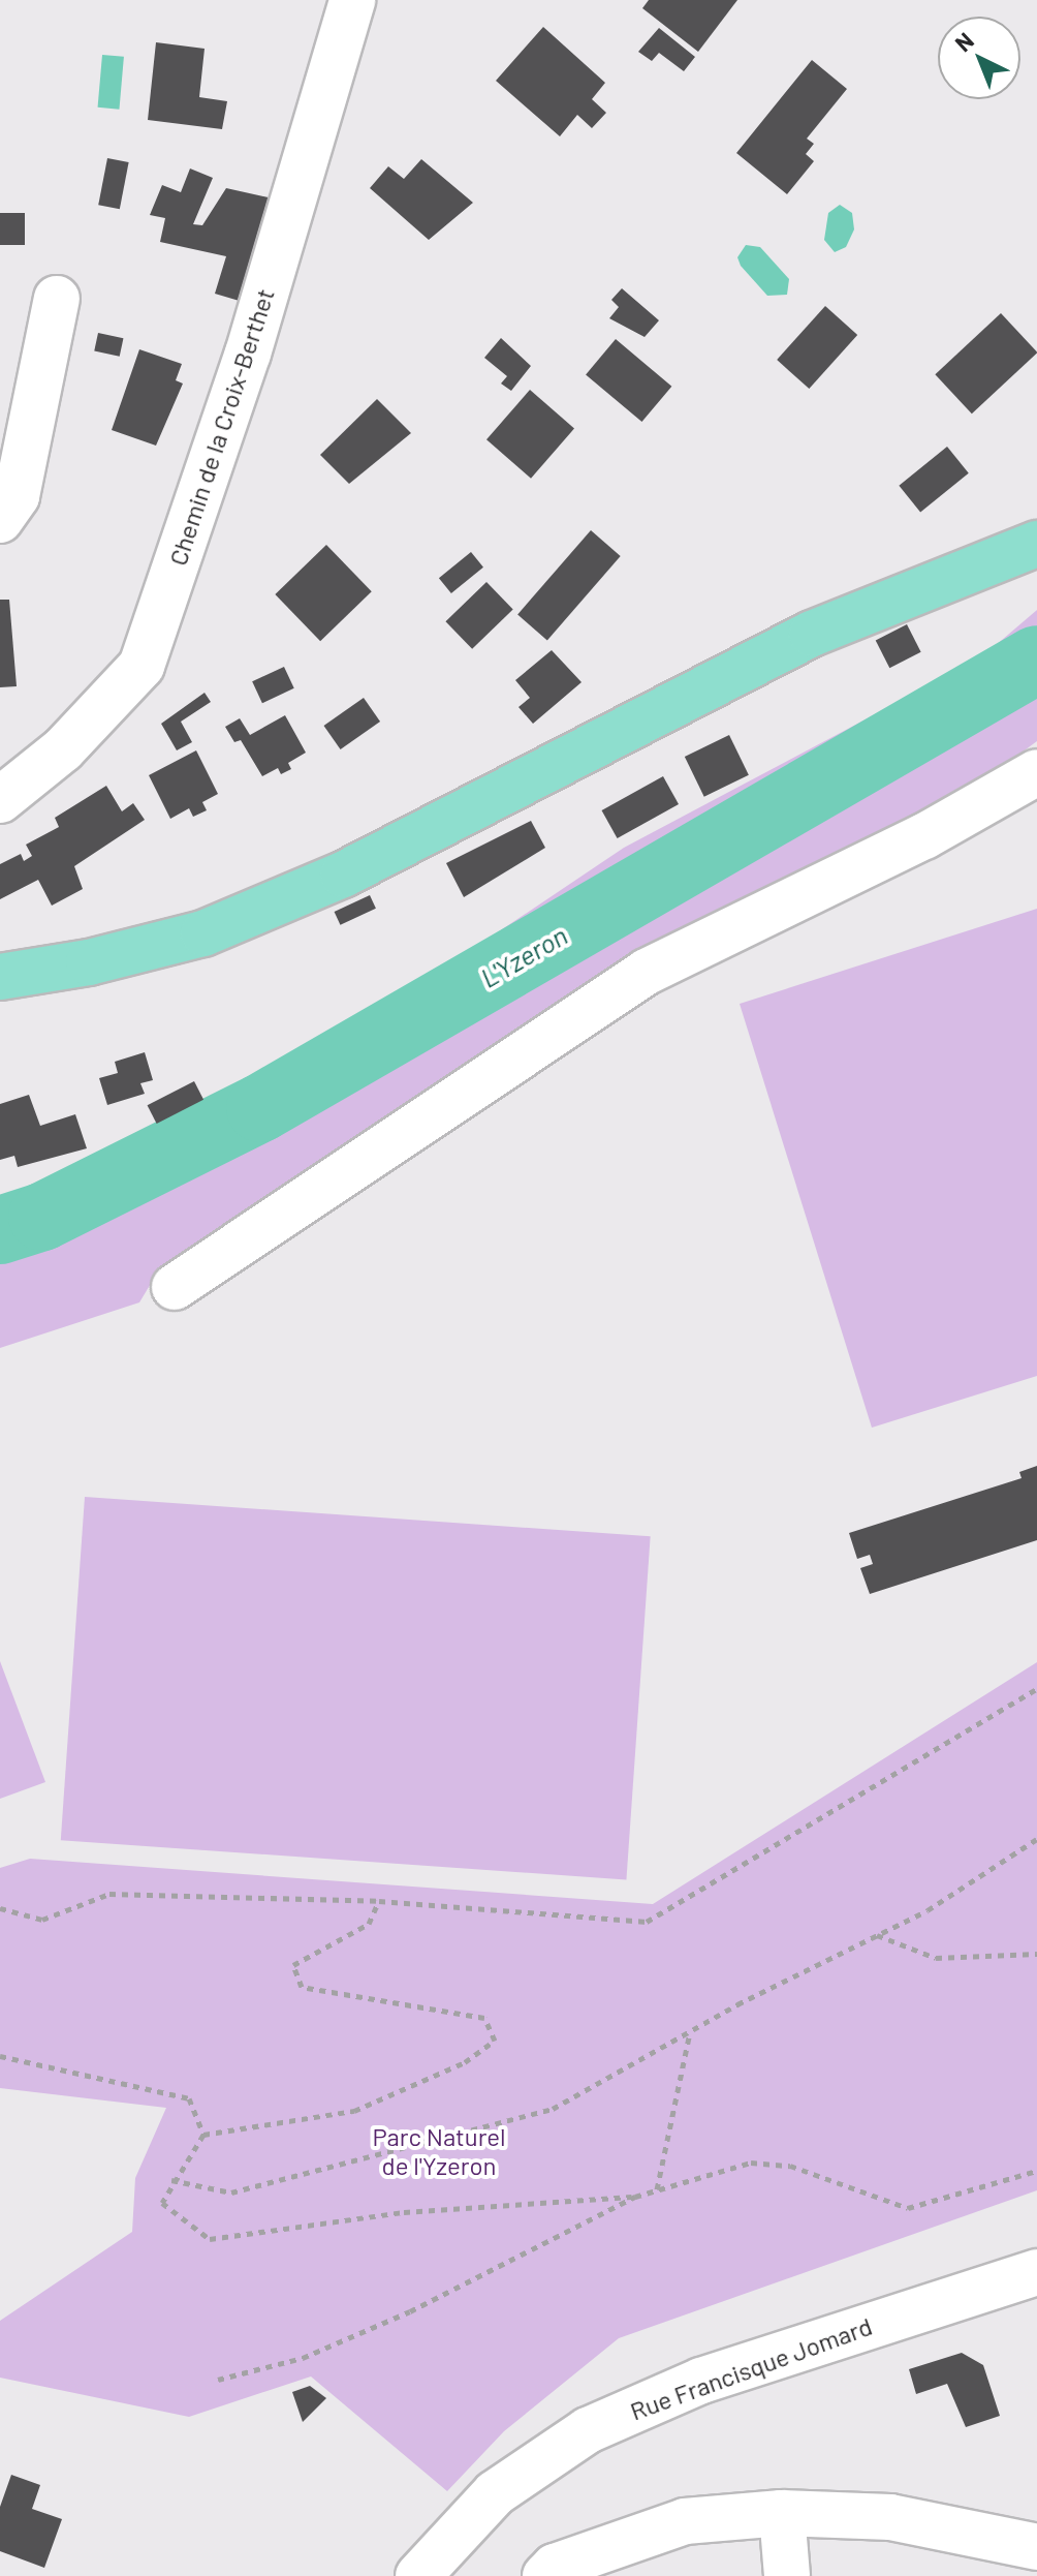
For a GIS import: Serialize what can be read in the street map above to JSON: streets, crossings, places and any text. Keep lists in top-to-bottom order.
{
  "streets": {
    "street": ["Chemin de la Croix-Berthet", "Rue Francisque Jomard"]
  },
  "water": ["L'Yzeron"],
  "parks": ["Parc Naturel de l'Yzeron"],
  "north": "top left"
}
